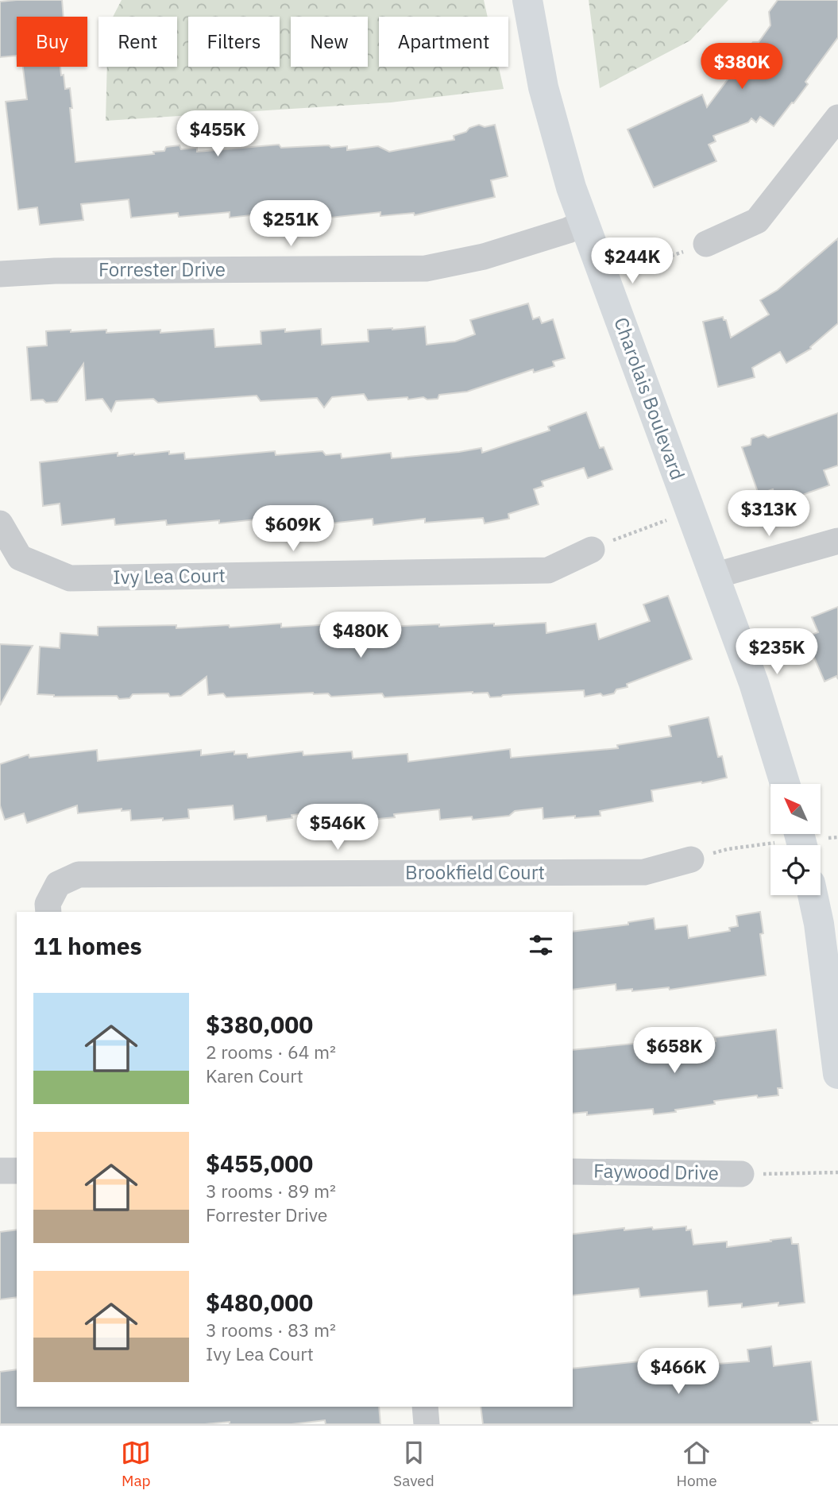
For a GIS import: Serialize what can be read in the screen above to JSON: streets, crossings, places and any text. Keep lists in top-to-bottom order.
{
  "streets": {
    "street": [
      "Forrester Drive",
      "Charolais Boulevard",
      "Ivy Lea Court",
      "Brookfield Court",
      "Faywood Drive"
    ]
  },
  "crossings": [
    ["Forrester Drive", "Charolais Boulevard"]
  ],
  "north": "top left",
  "page": {
    "chip": [
      "Buy",
      "Rent",
      "Filters",
      "New",
      "Apartment"
    ],
    "price": [
      "$380K",
      "$455K",
      "$251K",
      "$244K",
      "$313K",
      "$609K",
      "$480K",
      "$235K",
      "$546K",
      "$658K",
      "$466K"
    ],
    "heading": "11 homes",
    "list": [
      {
        "name": "$380,000",
        "note": "2 rooms · 64 m² · Karen Court"
      },
      {
        "name": "$455,000",
        "note": "3 rooms · 89 m² · Forrester Drive"
      },
      {
        "name": "$480,000",
        "note": "3 rooms · 83 m² · Ivy Lea Court"
      }
    ],
    "tabs": ["Map", "Saved", "Home"]
  }
}
